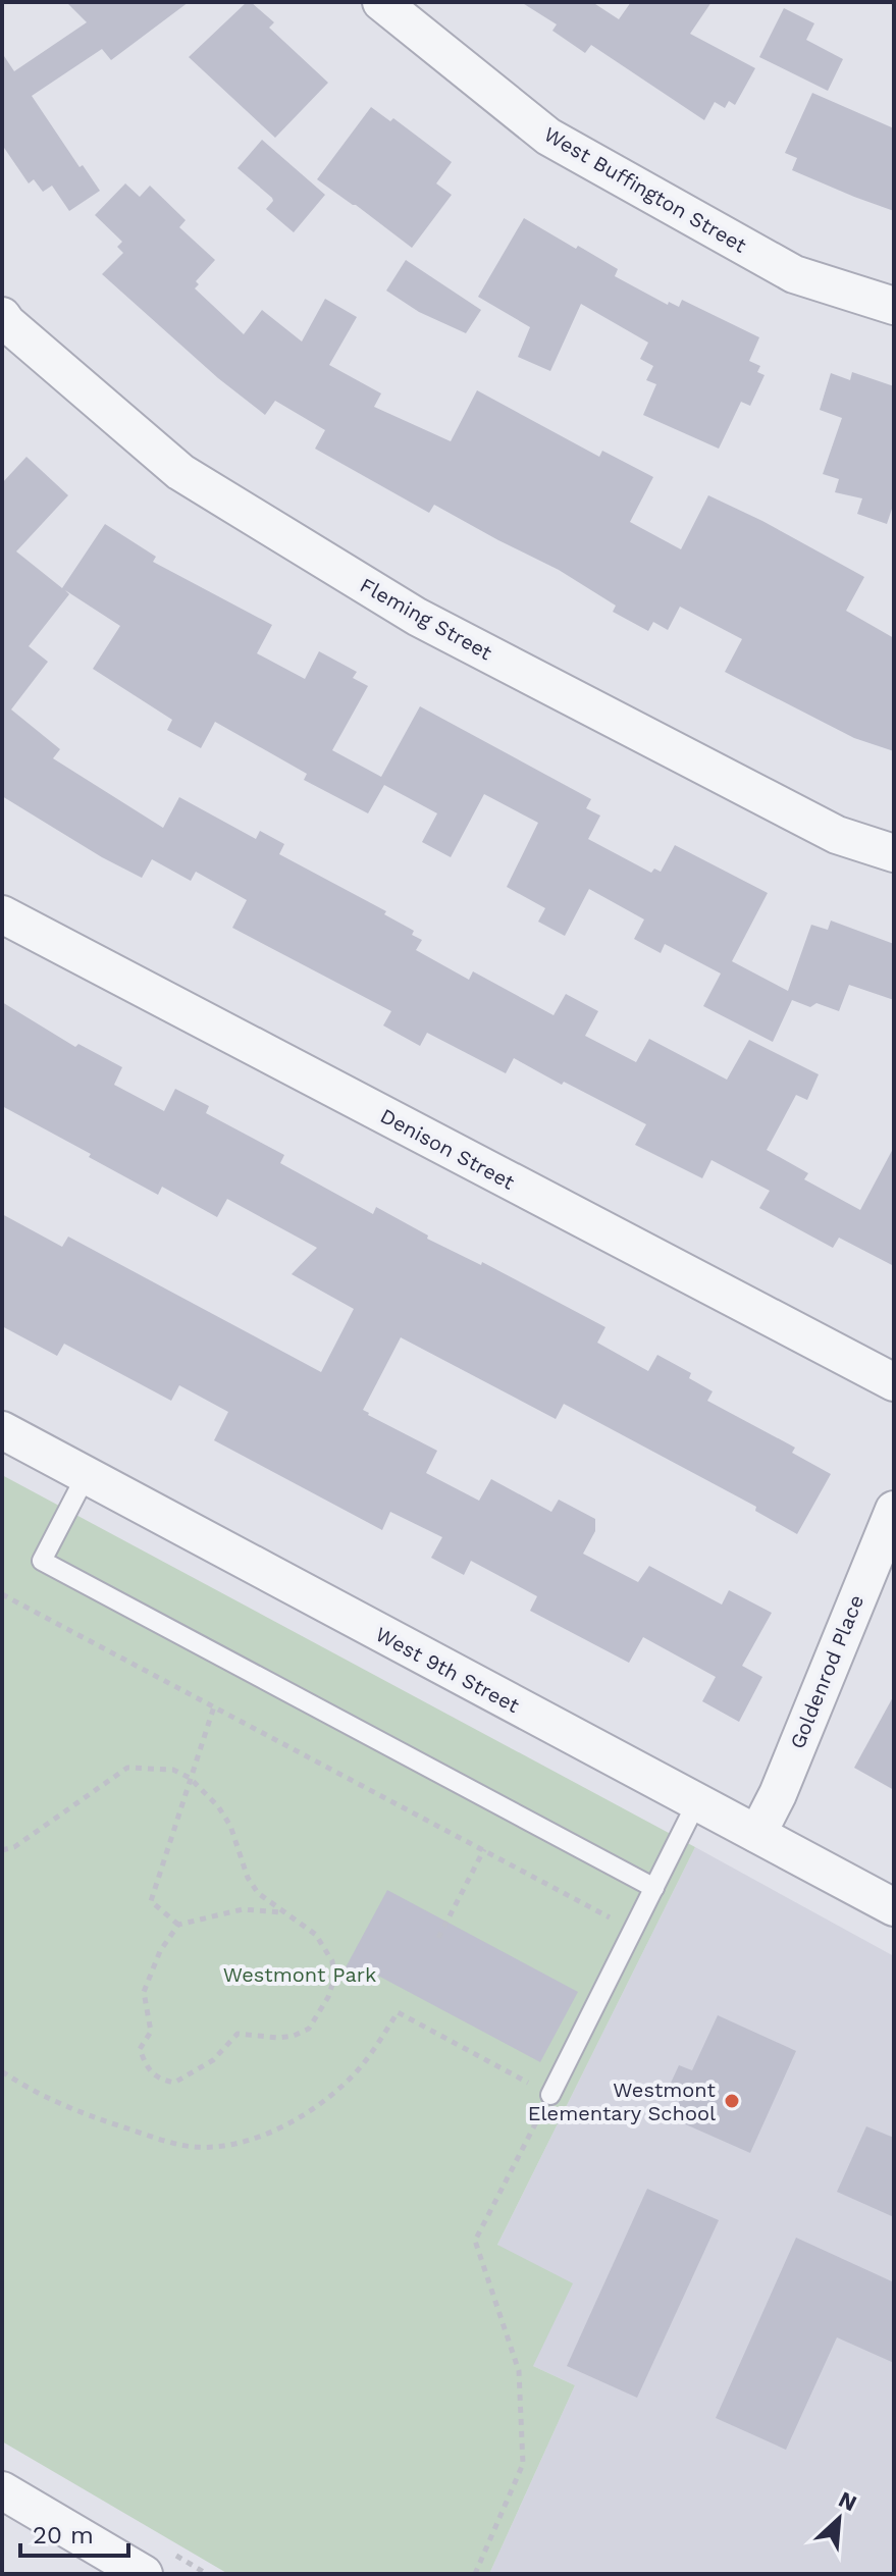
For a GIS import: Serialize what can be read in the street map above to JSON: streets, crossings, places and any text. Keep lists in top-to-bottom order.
{
  "streets": {
    "street": [
      "West Buffington Street",
      "Fleming Street",
      "Denison Street",
      "West 9th Street",
      "Goldenrod Place"
    ]
  },
  "crossings": [
    ["West 9th Street", "Goldenrod Place"]
  ],
  "parks": ["Westmont Park"],
  "places": ["Westmont Elementary School"],
  "scale_bar": "20 m",
  "north": "top right"
}
